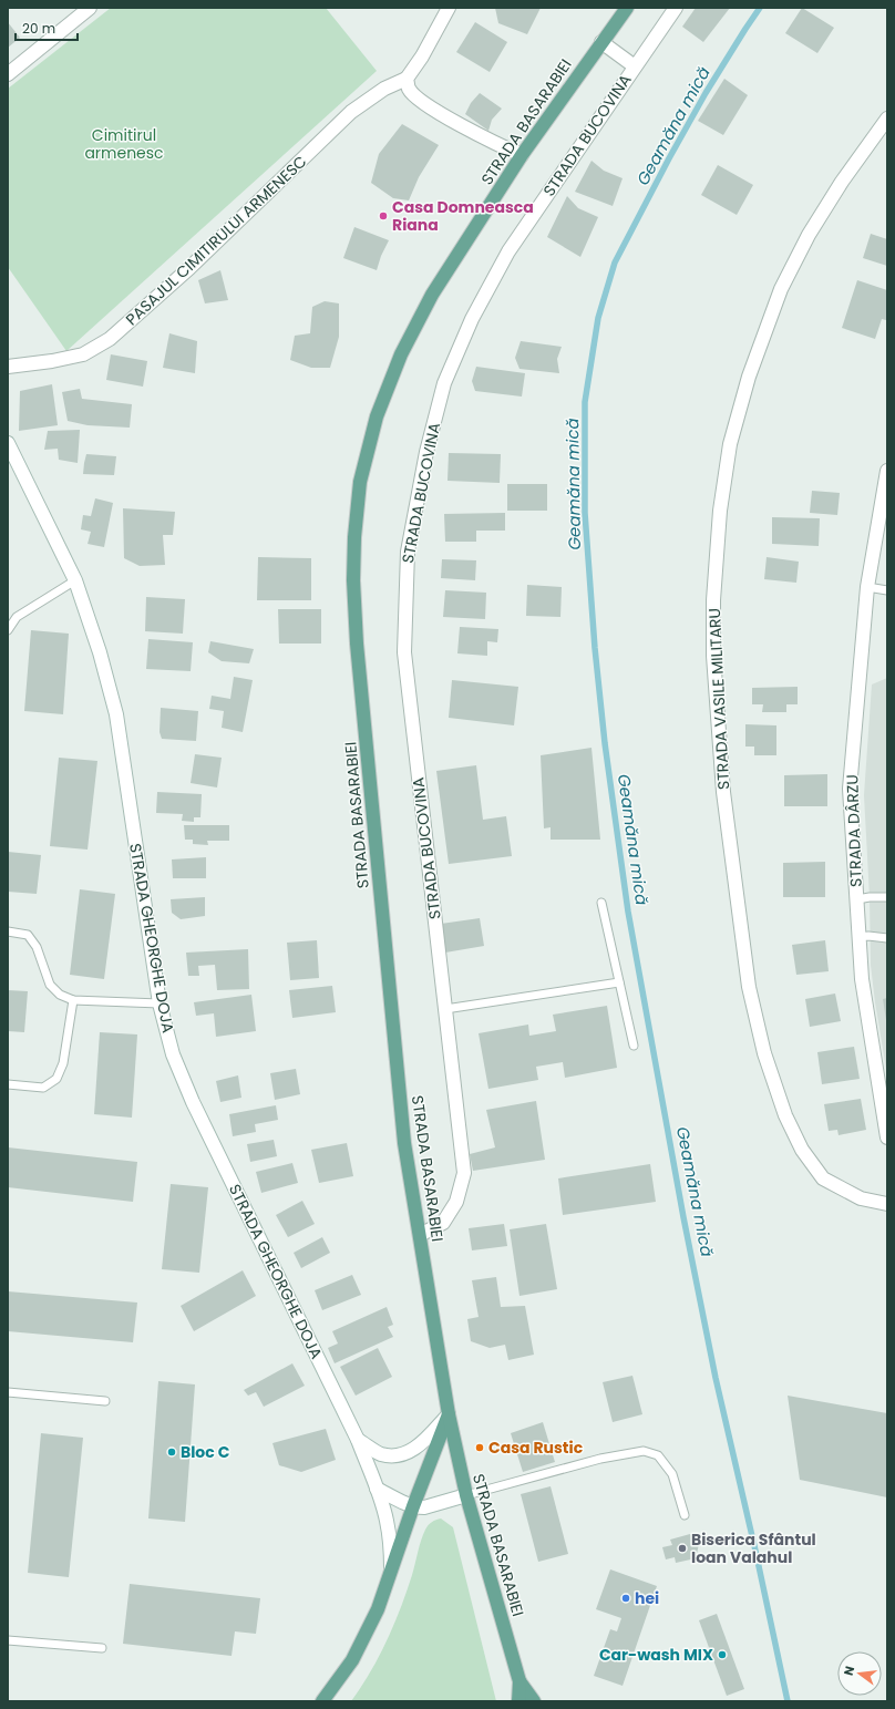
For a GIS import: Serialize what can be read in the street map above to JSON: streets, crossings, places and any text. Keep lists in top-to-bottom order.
{
  "streets": {
    "main road": ["STRADA BASARABIEI"],
    "street": [
      "STRADA BUCOVINA",
      "PASAJUL CIMITIRULUI ARMENESC",
      "STRADA VASILE MILITARU",
      "STRADA DÂRZU",
      "STRADA GHEORGHE DOJA"
    ]
  },
  "crossings": [
    ["STRADA BASARABIEI", "STRADA BUCOVINA"]
  ],
  "water": ["Geamăna mică"],
  "parks": ["Cimitirul armenesc"],
  "places": [
    "Casa Domneasca Riana",
    "Casa Rustic",
    "Bloc C",
    "Biserica Sfântul Ioan Valahul",
    "hei",
    "Car-wash MIX"
  ],
  "scale_bar": "20 m",
  "north": "left"
}
